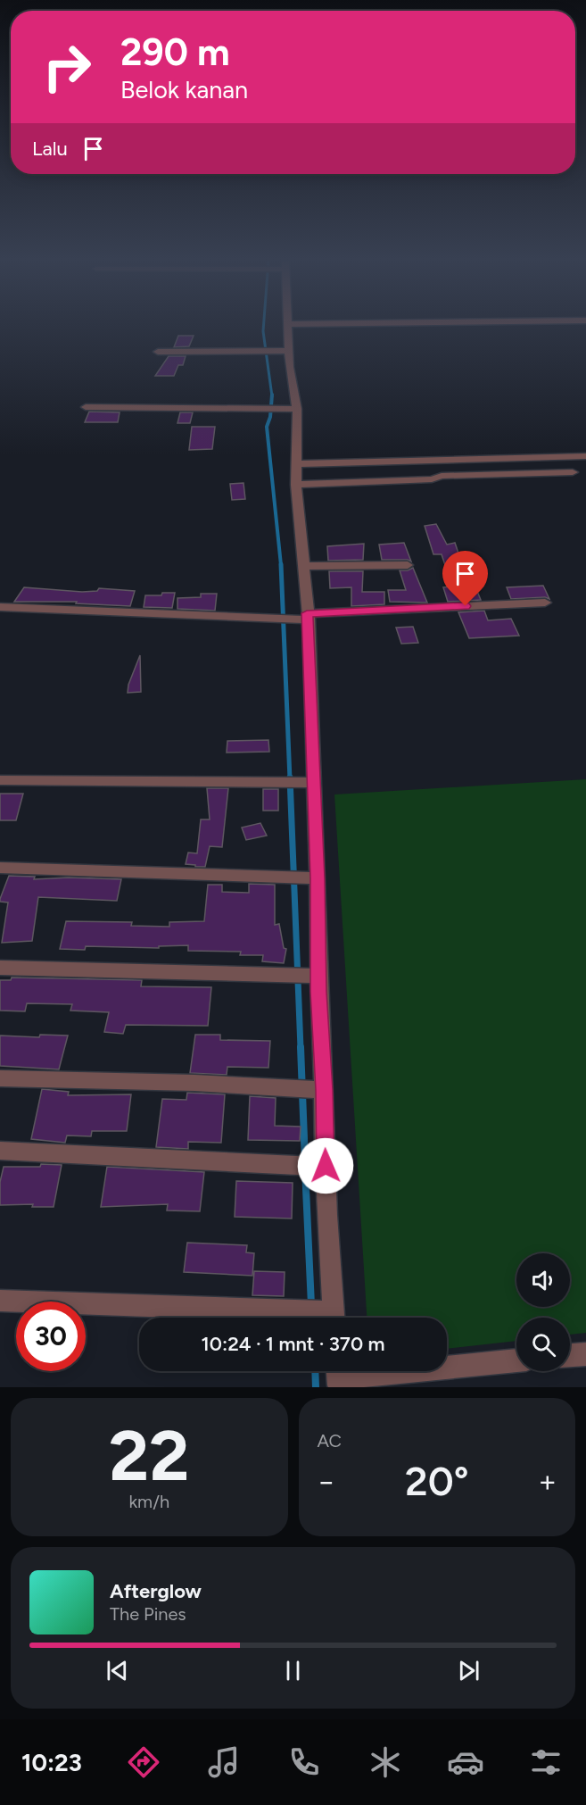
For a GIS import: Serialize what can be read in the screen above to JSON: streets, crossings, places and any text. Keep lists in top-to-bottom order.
{
  "page": {
    "turn": ["290 m", "Belok kanan"],
    "then": "Lalu",
    "limit": "30",
    "trip": "10:24 · 1 mnt · 370 m",
    "tile": [
      ["22", "km/h"],
      "AC"
    ],
    "heat": ["−", "20°", "+"],
    "song": ["Afterglow", "The Pines"],
    "tabs": "10:23"
  }
}
